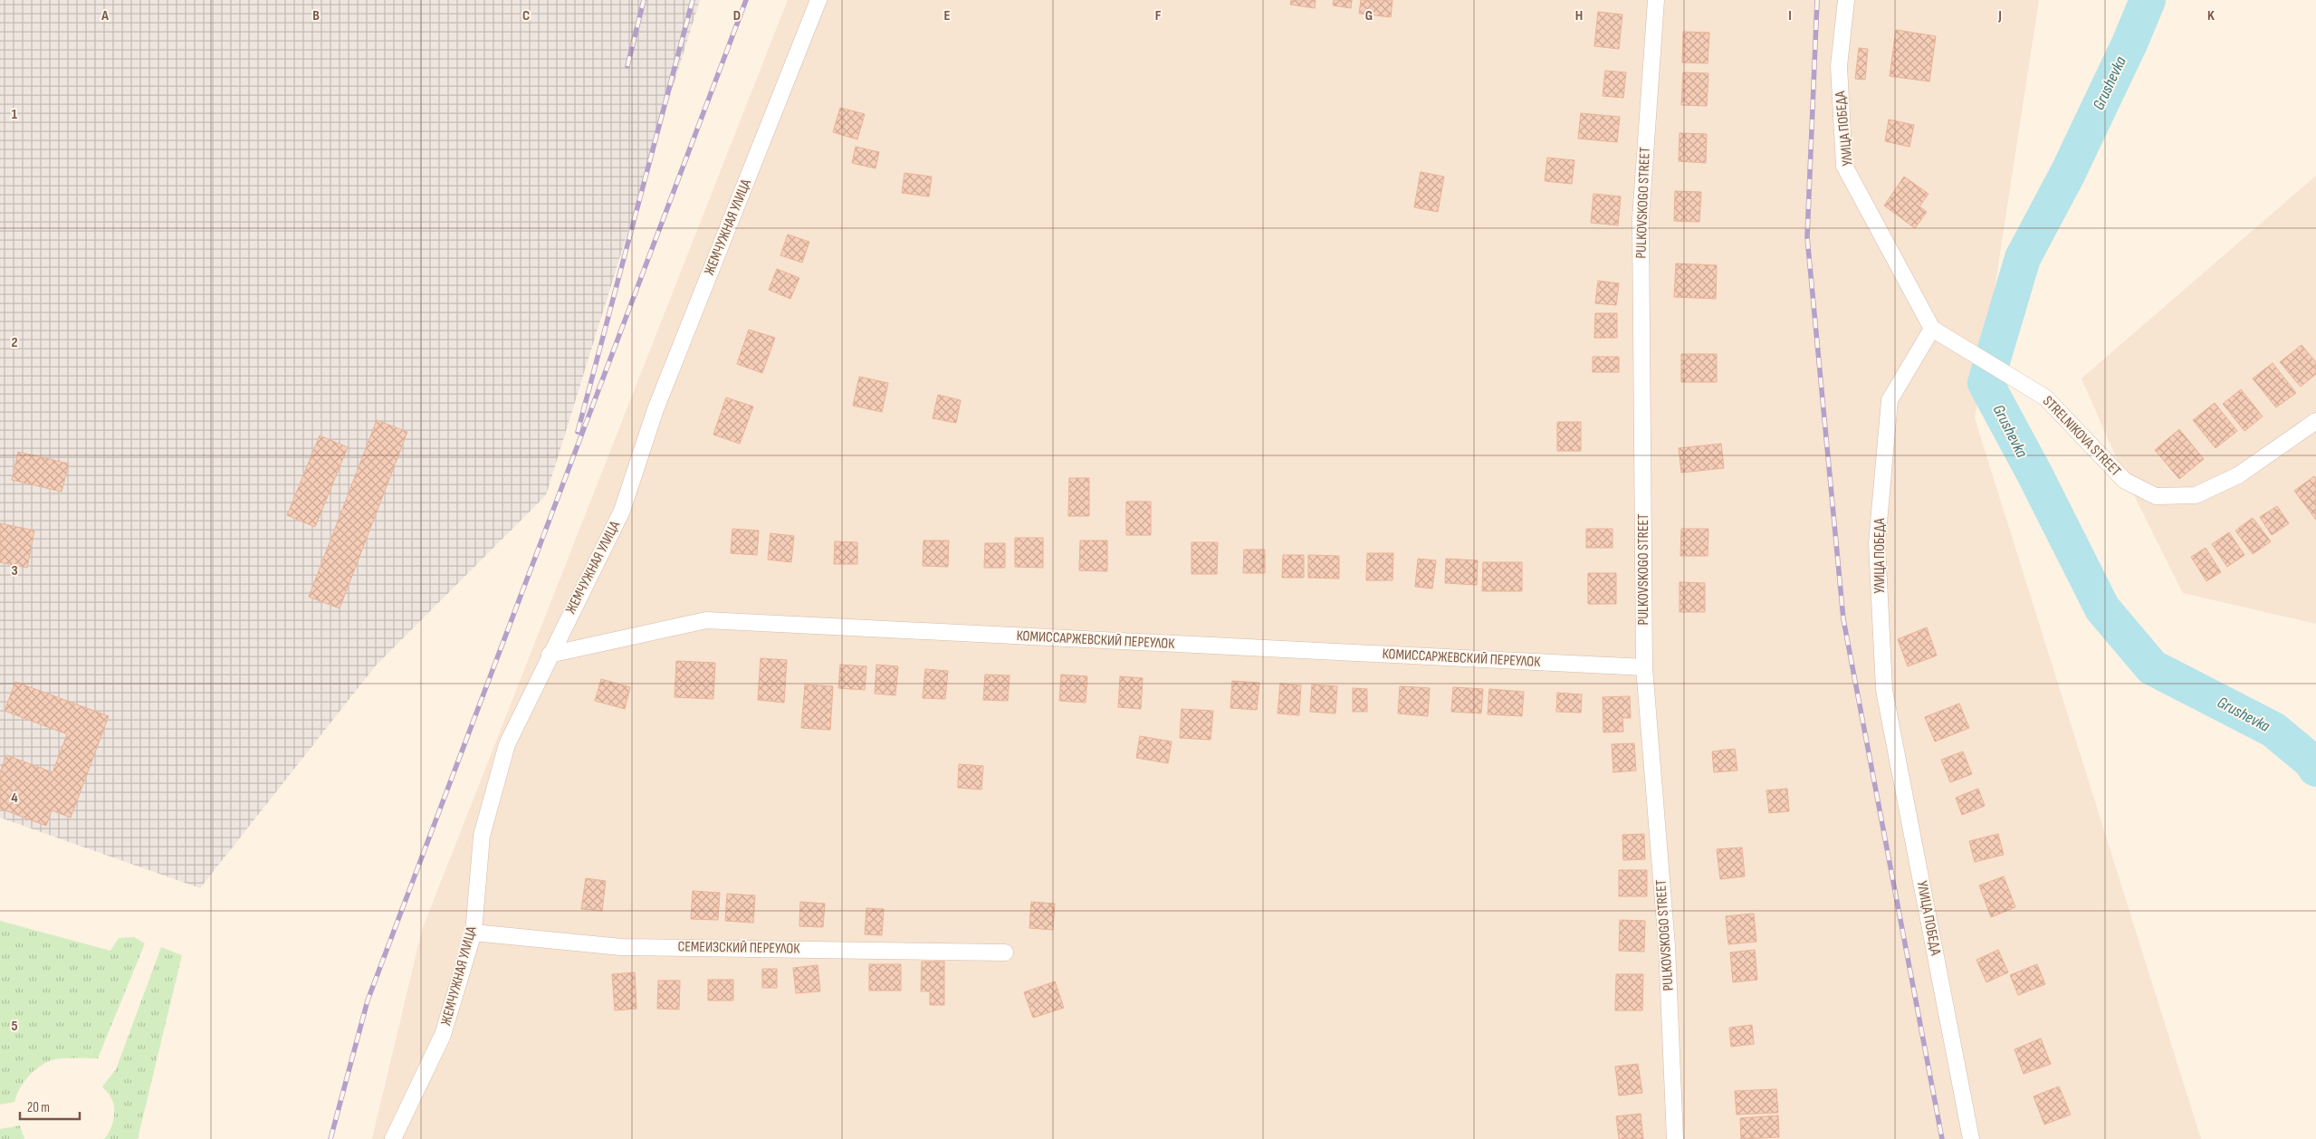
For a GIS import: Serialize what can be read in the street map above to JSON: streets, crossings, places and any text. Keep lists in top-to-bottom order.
{
  "streets": {
    "street": [
      "УЛИЦА ПОБЕДА",
      "PULKOVSKOGO STREET",
      "ЖЕМЧУЖНАЯ УЛИЦА",
      "STRELNIKOVA STREET",
      "КОМИССАРЖЕВСКИЙ ПЕРЕУЛОК",
      "СЕМЕИЗСКИЙ ПЕРЕУЛОК"
    ]
  },
  "crossings": [
    ["УЛИЦА ПОБЕДА", "STRELNIKOVA STREET"],
    ["PULKOVSKOGO STREET", "КОМИССАРЖЕВСКИЙ ПЕРЕУЛОК"],
    ["ЖЕМЧУЖНАЯ УЛИЦА", "КОМИССАРЖЕВСКИЙ ПЕРЕУЛОК"],
    ["ЖЕМЧУЖНАЯ УЛИЦА", "СЕМЕИЗСКИЙ ПЕРЕУЛОК"]
  ],
  "water": ["Grushevka"],
  "scale_bar": "20 m",
  "grid": {
    "columns": [
      "A",
      "B",
      "C",
      "D",
      "E",
      "F",
      "G",
      "H",
      "I",
      "J",
      "K"
    ],
    "rows": [
      "1",
      "2",
      "3",
      "4",
      "5"
    ]
  }
}
